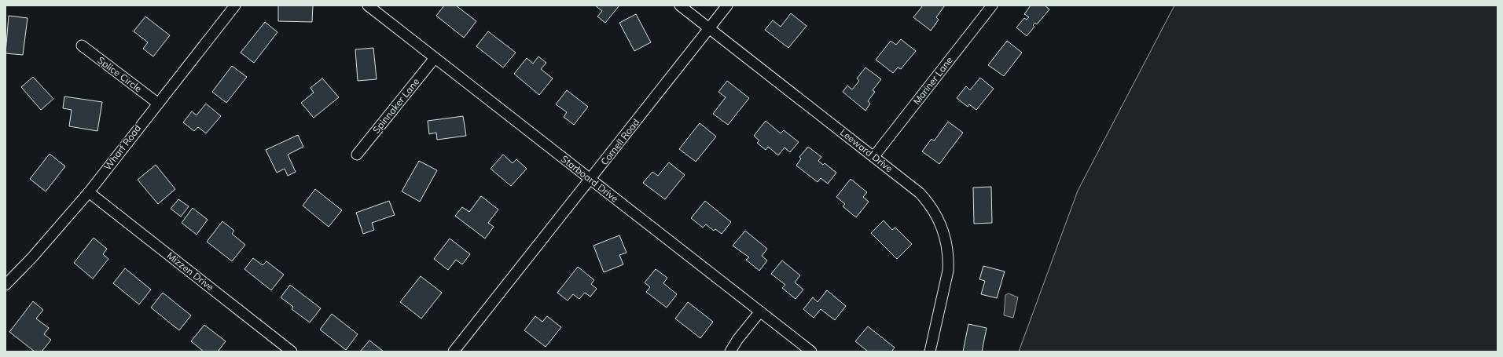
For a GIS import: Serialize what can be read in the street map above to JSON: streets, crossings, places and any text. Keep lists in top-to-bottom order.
{
  "streets": {
    "street": [
      "Splice Circle",
      "Mariner Lane",
      "Spinnaker Lane",
      "Cornell Road",
      "Wharf Road",
      "Leeward Drive",
      "Starboard Drive",
      "Mizzen Drive"
    ]
  },
  "crossings": [
    ["Splice Circle", "Wharf Road"],
    ["Mariner Lane", "Leeward Drive"],
    ["Spinnaker Lane", "Starboard Drive"],
    ["Cornell Road", "Leeward Drive"],
    ["Cornell Road", "Starboard Drive"],
    ["Wharf Road", "Mizzen Drive"]
  ]
}
